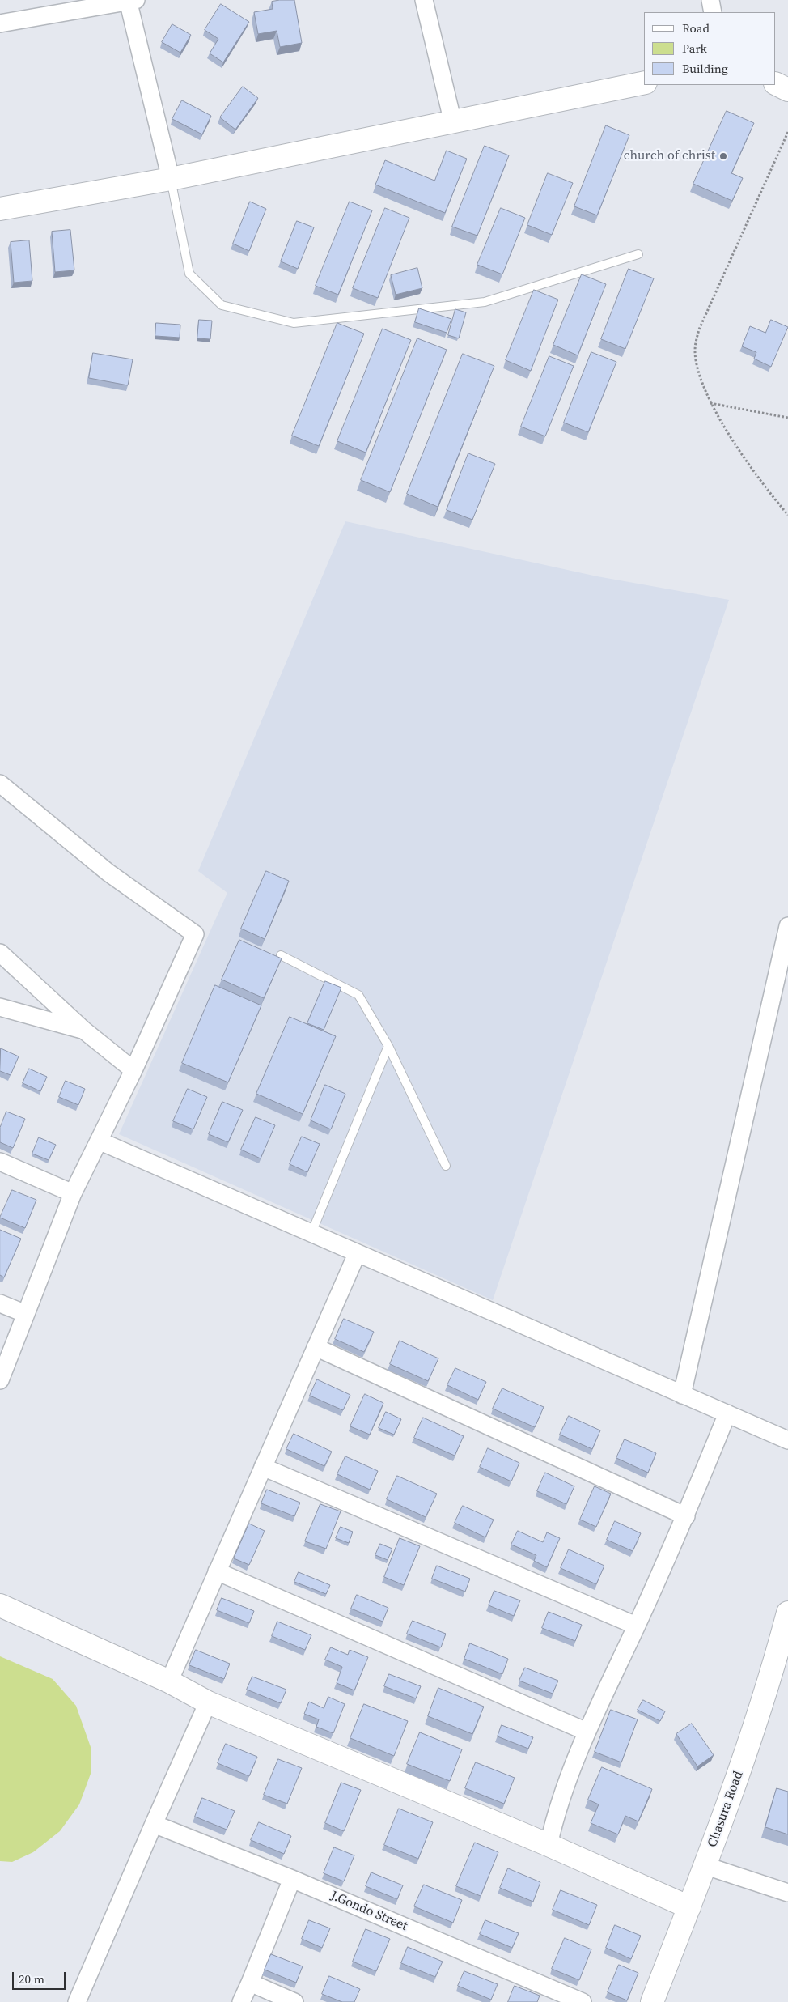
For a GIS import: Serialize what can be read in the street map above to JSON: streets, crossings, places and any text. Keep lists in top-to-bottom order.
{
  "streets": {
    "street": ["Chasura Road", "J.Gondo Street"]
  },
  "places": ["church of christ"],
  "legend": ["Road", "Park", "Building"],
  "scale_bar": "20 m"
}
